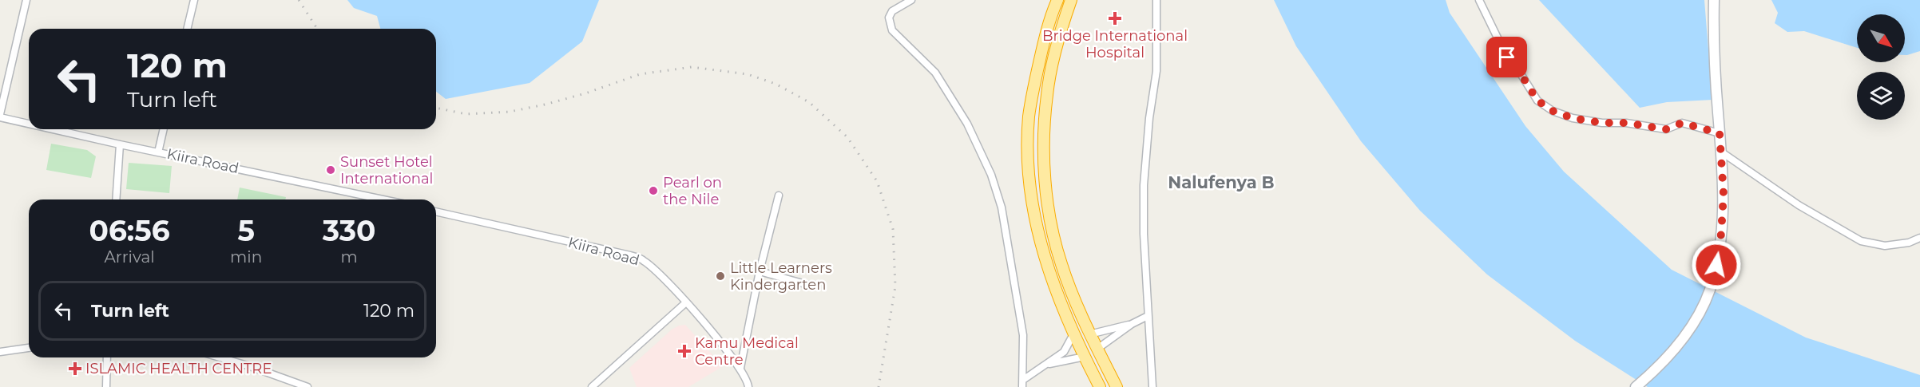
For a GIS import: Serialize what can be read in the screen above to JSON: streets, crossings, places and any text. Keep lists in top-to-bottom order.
{
  "streets": {
    "street": ["Kiira Road"]
  },
  "districts": ["Nalufenya B"],
  "places": {
    "health": ["Bridge International Hospital", "Kamu Medical Centre", "ISLAMIC HEALTH CENTRE"],
    "other": ["Sunset Hotel International", "Pearl on the Nile", "Little Learners Kindergarten"]
  },
  "north": "bottom right",
  "page": {
    "turn": ["120 m", "Turn left"],
    "eta": [
      "06:56",
      "Arrival",
      "5",
      "min",
      "330",
      "m"
    ],
    "list": [
      {
        "name": "Turn left",
        "value": "120 m"
      }
    ]
  }
}
